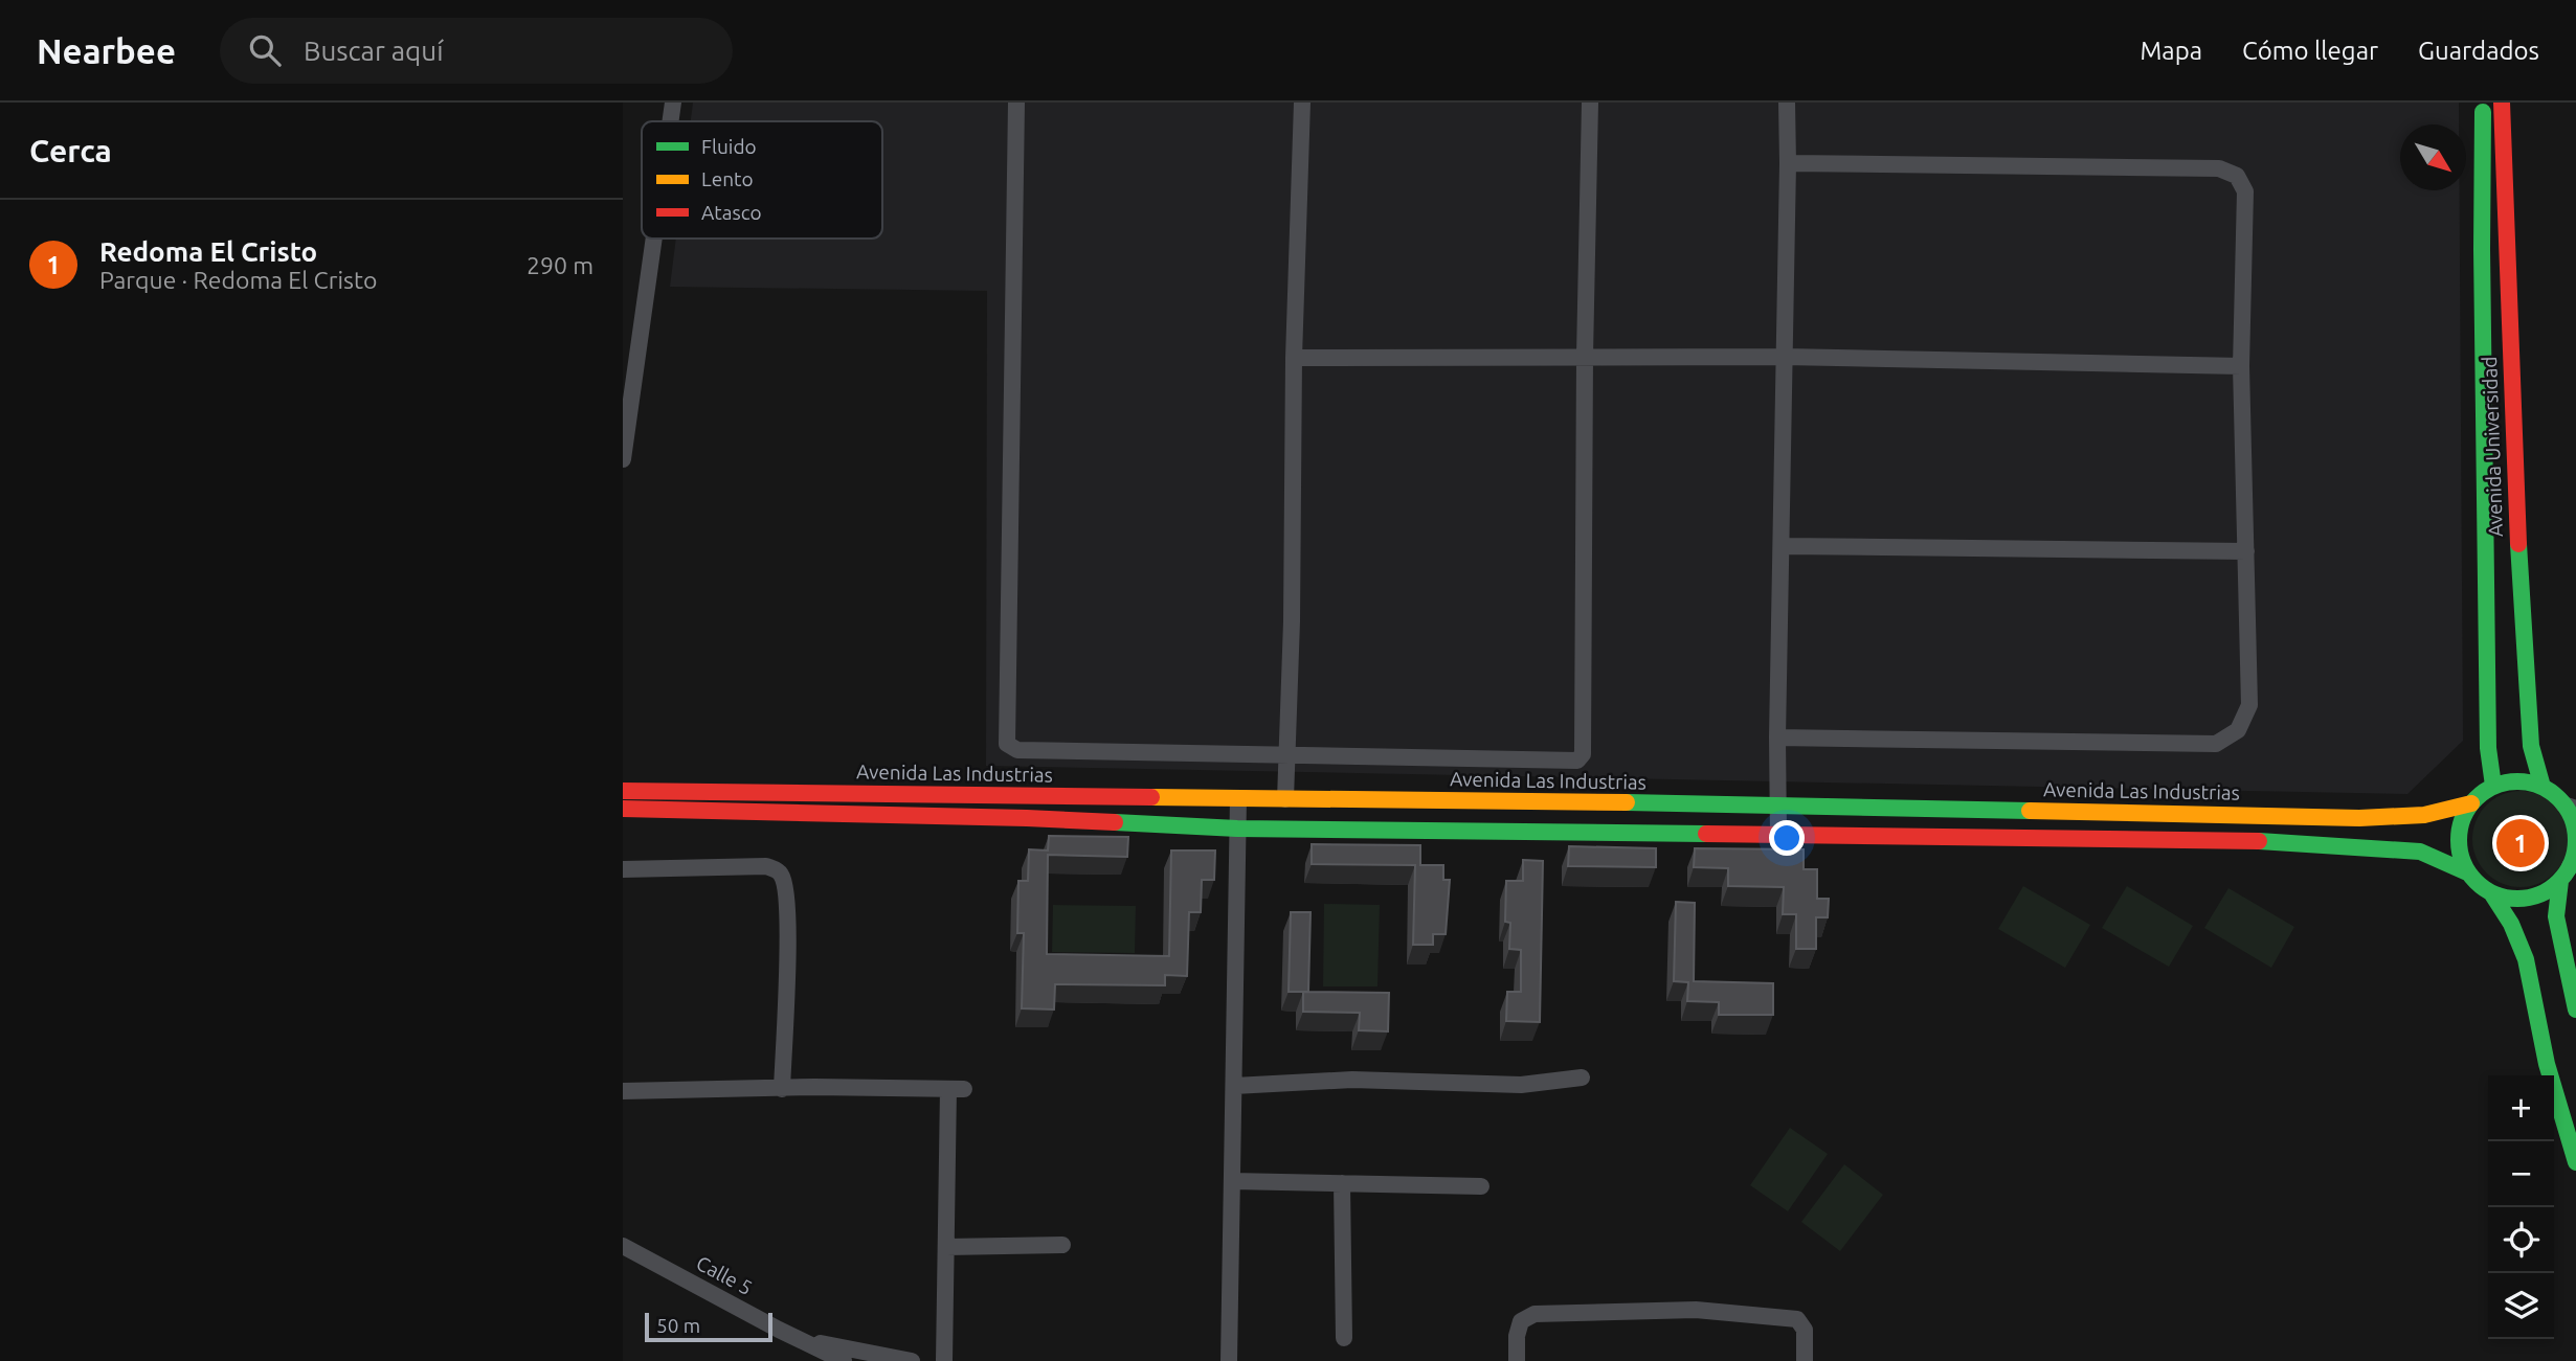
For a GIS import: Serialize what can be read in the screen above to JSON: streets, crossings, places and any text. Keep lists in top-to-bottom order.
{
  "streets": {
    "street": ["Avenida Universidad", "Avenida Las Industrias", "Calle 5"]
  },
  "crossings": [
    ["Avenida Universidad", "Avenida Las Industrias"]
  ],
  "legend": ["Fluido", "Lento", "Atasco"],
  "scale_bar": "50 m",
  "north": "bottom right",
  "page": {
    "header": "Nearbee",
    "search": "Buscar aquí",
    "nav": ["Mapa", "Cómo llegar", "Guardados"],
    "heading": "Cerca",
    "list": [
      {
        "mark": "1",
        "name": "Redoma El Cristo",
        "note": "Parque · Redoma El Cristo",
        "value": "290 m"
      }
    ],
    "pins": "1",
    "map_buttons": ["+", "−"],
    "scale": "50 m"
  }
}
